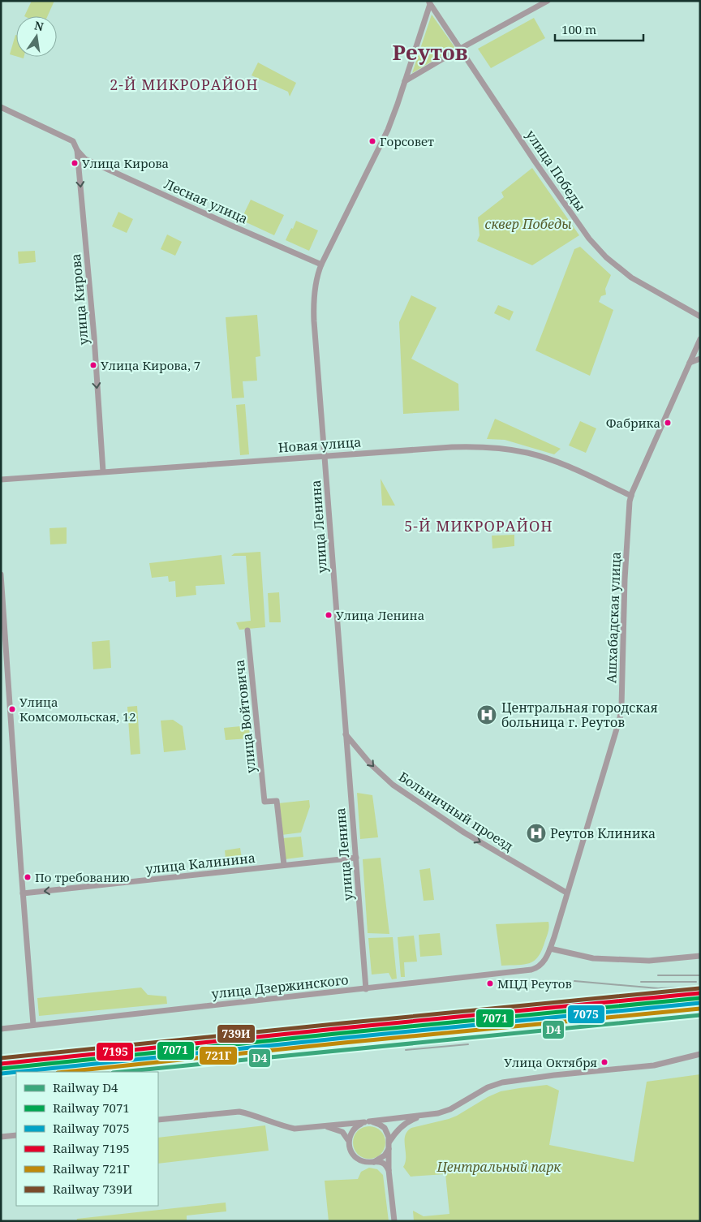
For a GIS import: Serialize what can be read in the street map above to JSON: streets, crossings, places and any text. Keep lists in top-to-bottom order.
{
  "streets": {
    "street": [
      "улица Победы",
      "Лесная улица",
      "улица Кирова",
      "Новая улица",
      "улица Ленина",
      "Ашхабадская улица",
      "улица Войтовича",
      "Больничный проезд",
      "улица Калинина",
      "улица Дзержинского"
    ]
  },
  "crossings": [
    ["улица Победы", "улица Ленина"],
    ["Лесная улица", "улица Кирова"],
    ["Лесная улица", "улица Ленина"],
    ["улица Кирова", "Новая улица"],
    ["Новая улица", "улица Ленина"],
    ["Новая улица", "Ашхабадская улица"],
    ["улица Ленина", "Больничный проезд"],
    ["улица Ленина", "улица Калинина"],
    ["улица Ленина", "улица Дзержинского"],
    ["Ашхабадская улица", "Больничный проезд"],
    ["Ашхабадская улица", "улица Дзержинского"],
    ["улица Войтовича", "улица Калинина"]
  ],
  "one_way": ["улица Кирова", "Больничный проезд", "улица Калинина"],
  "districts": ["Реутов", "2-Й МИКРОРАЙОН", "5-Й МИКРОРАЙОН"],
  "parks": ["сквер Победы", "Центральный парк"],
  "places": {
    "other": [
      "Горсовет",
      "Улица Кирова",
      "Улица Кирова, 7",
      "Фабрика",
      "Улица Ленина",
      "Улица Комсомольская, 12",
      "По требованию",
      "МЦД Реутов",
      "Улица Октября"
    ],
    "hospital": ["Центральная городская больница г. Реутов", "Реутов Клиника"]
  },
  "lines": [
    "rail line 739И",
    "rail line 7195",
    "rail line 7071",
    "rail line 7075",
    "rail line 721Г",
    "rail line D4"
  ],
  "legend": [
    "Railway D4",
    "Railway 7071",
    "Railway 7075",
    "Railway 7195",
    "Railway 721Г",
    "Railway 739И"
  ],
  "scale_bar": "100 m",
  "north": "top"
}
